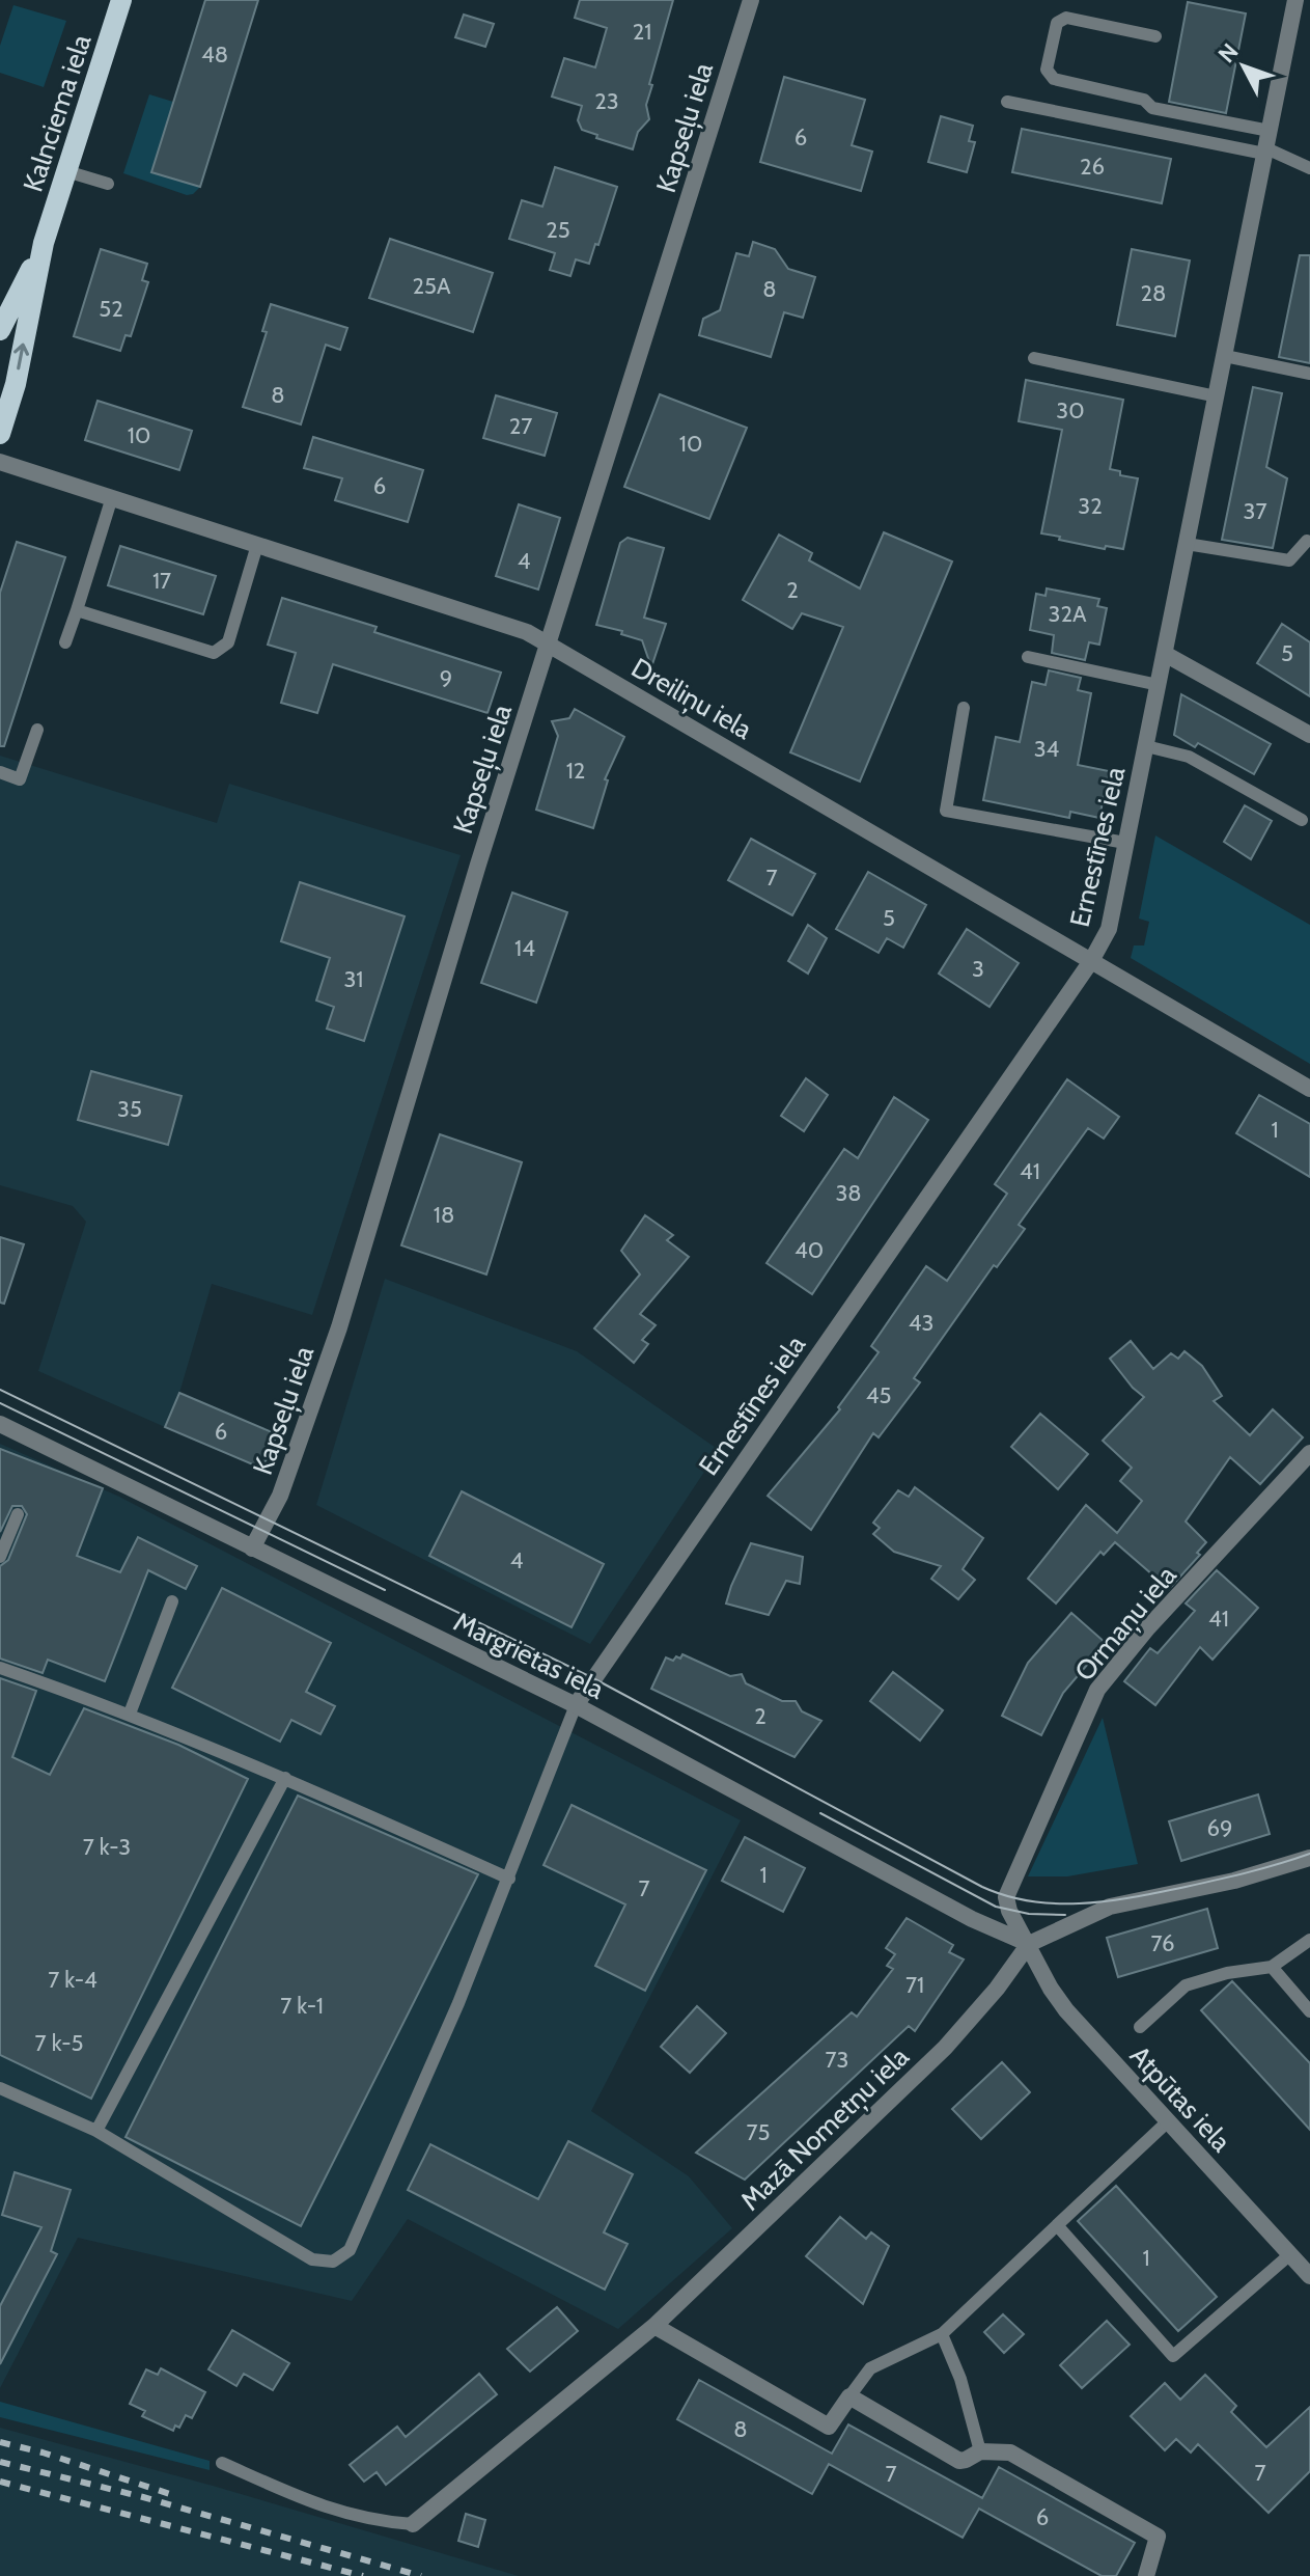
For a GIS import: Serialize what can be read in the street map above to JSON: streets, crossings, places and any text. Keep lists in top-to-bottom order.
{
  "streets": {
    "main road": ["Kalnciema iela"],
    "street": [
      "Kapseļu iela",
      "Dreiliņu iela",
      "Ernestīnes iela",
      "Ormaņu iela",
      "Margrietas iela",
      "Atpūtas iela",
      "Mazā Nometņu iela"
    ]
  },
  "crossings": [
    ["Kapseļu iela", "Dreiliņu iela"],
    ["Kapseļu iela", "Margrietas iela"],
    ["Dreiliņu iela", "Ernestīnes iela"],
    ["Ernestīnes iela", "Margrietas iela"],
    ["Ormaņu iela", "Margrietas iela"],
    ["Ormaņu iela", "Atpūtas iela"],
    ["Ormaņu iela", "Mazā Nometņu iela"],
    ["Margrietas iela", "Atpūtas iela"],
    ["Margrietas iela", "Mazā Nometņu iela"],
    ["Atpūtas iela", "Mazā Nometņu iela"]
  ],
  "house_numbers": [
    "21",
    "48",
    "23",
    "6",
    "26",
    "25",
    "25A",
    "8",
    "28",
    "52",
    "8",
    "30",
    "27",
    "10",
    "10",
    "6",
    "32",
    "37",
    "4",
    "17",
    "2",
    "32A",
    "5",
    "9",
    "34",
    "12",
    "7",
    "5",
    "14",
    "3",
    "31",
    "35",
    "1",
    "41",
    "38",
    "18",
    "40",
    "43",
    "45",
    "6",
    "4",
    "41",
    "2",
    "69",
    "7 k-3",
    "1",
    "7",
    "76",
    "7 k-4",
    "71",
    "7 k-1",
    "7 k-5",
    "73",
    "75",
    "1",
    "8",
    "7",
    "7",
    "6"
  ],
  "north": "top left"
}
